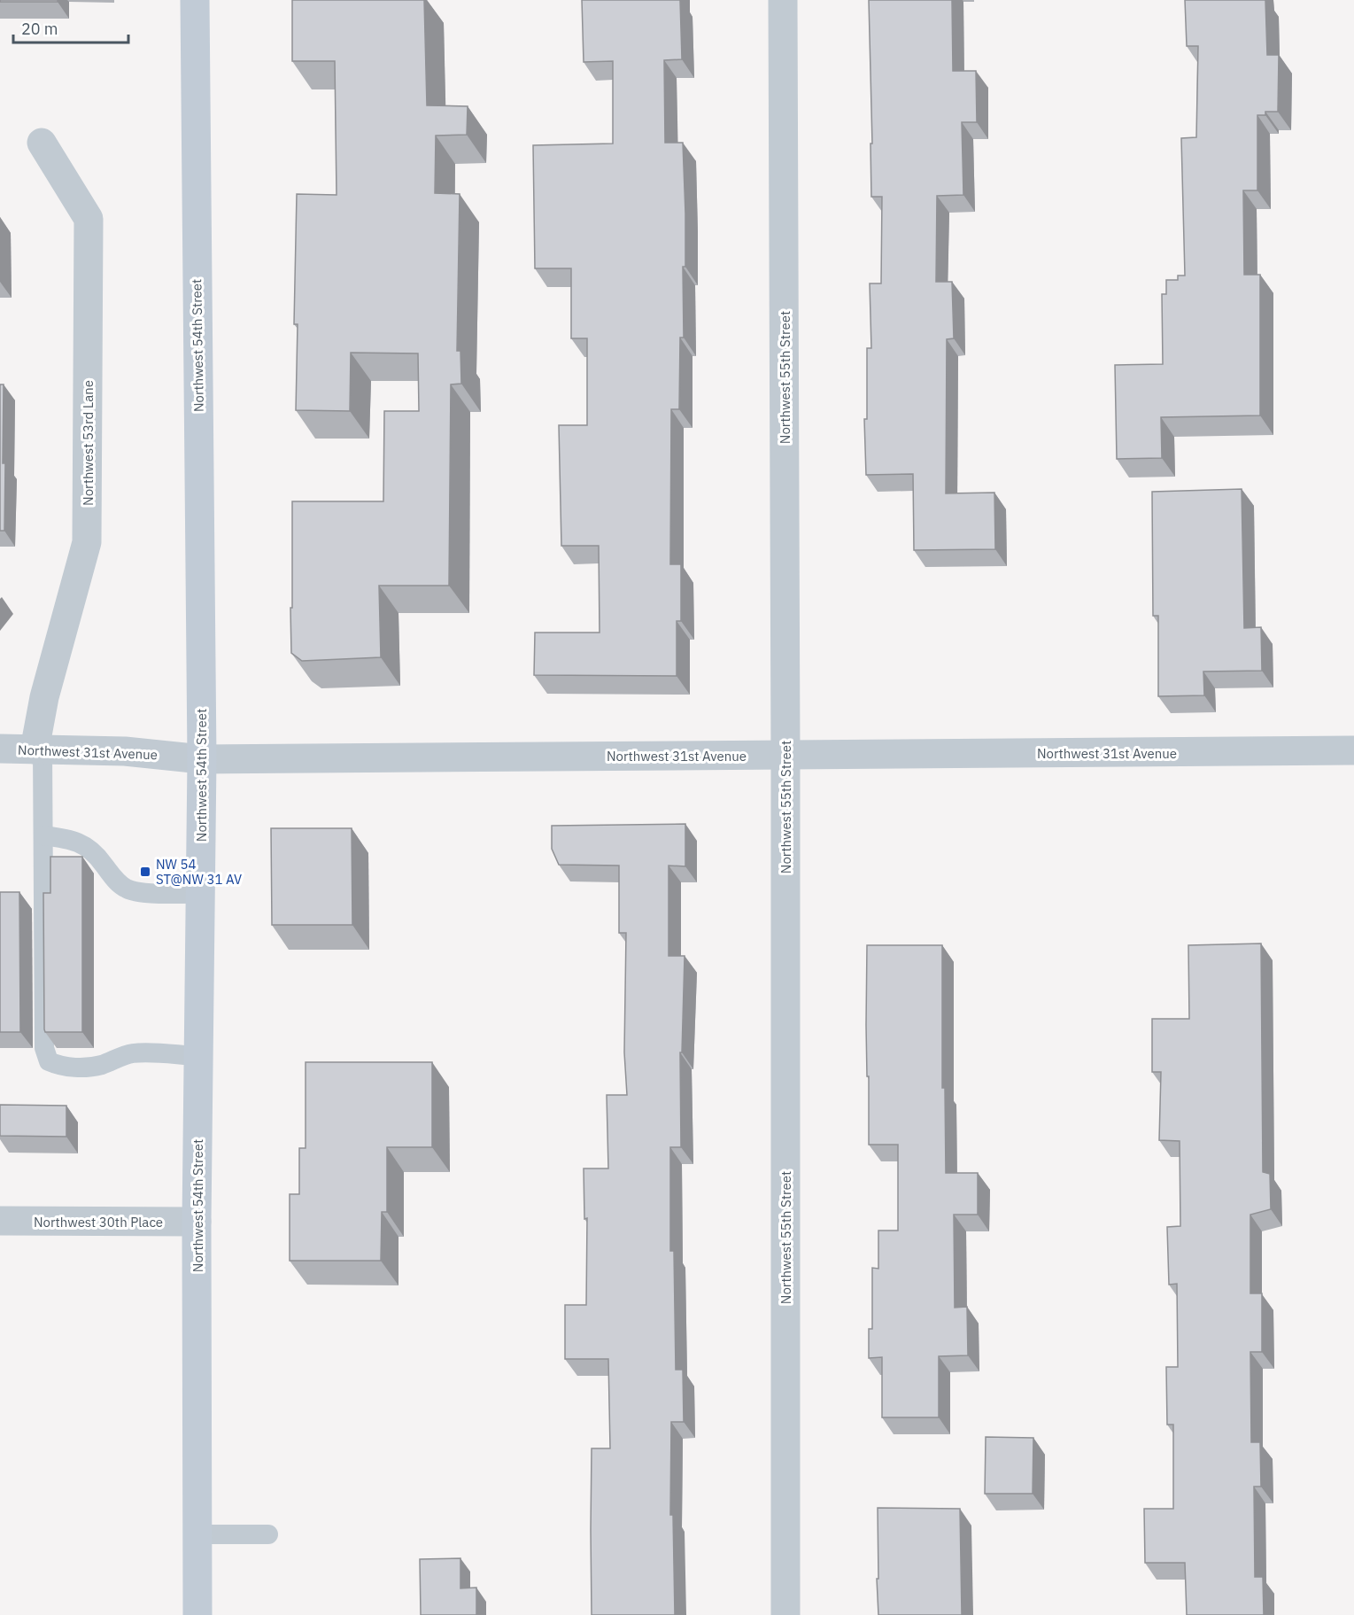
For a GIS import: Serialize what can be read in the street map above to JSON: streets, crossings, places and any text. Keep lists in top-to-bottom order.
{
  "streets": {
    "main road": ["Northwest 54th Street"],
    "street": [
      "Northwest 55th Street",
      "Northwest 53rd Lane",
      "Northwest 31st Avenue",
      "Northwest 30th Place"
    ]
  },
  "crossings": [
    ["Northwest 54th Street", "Northwest 31st Avenue"],
    ["Northwest 54th Street", "Northwest 30th Place"],
    ["Northwest 55th Street", "Northwest 31st Avenue"],
    ["Northwest 53rd Lane", "Northwest 31st Avenue"]
  ],
  "places": {
    "transit": ["NW 54 ST@NW 31 AV"]
  },
  "scale_bar": "20 m"
}
